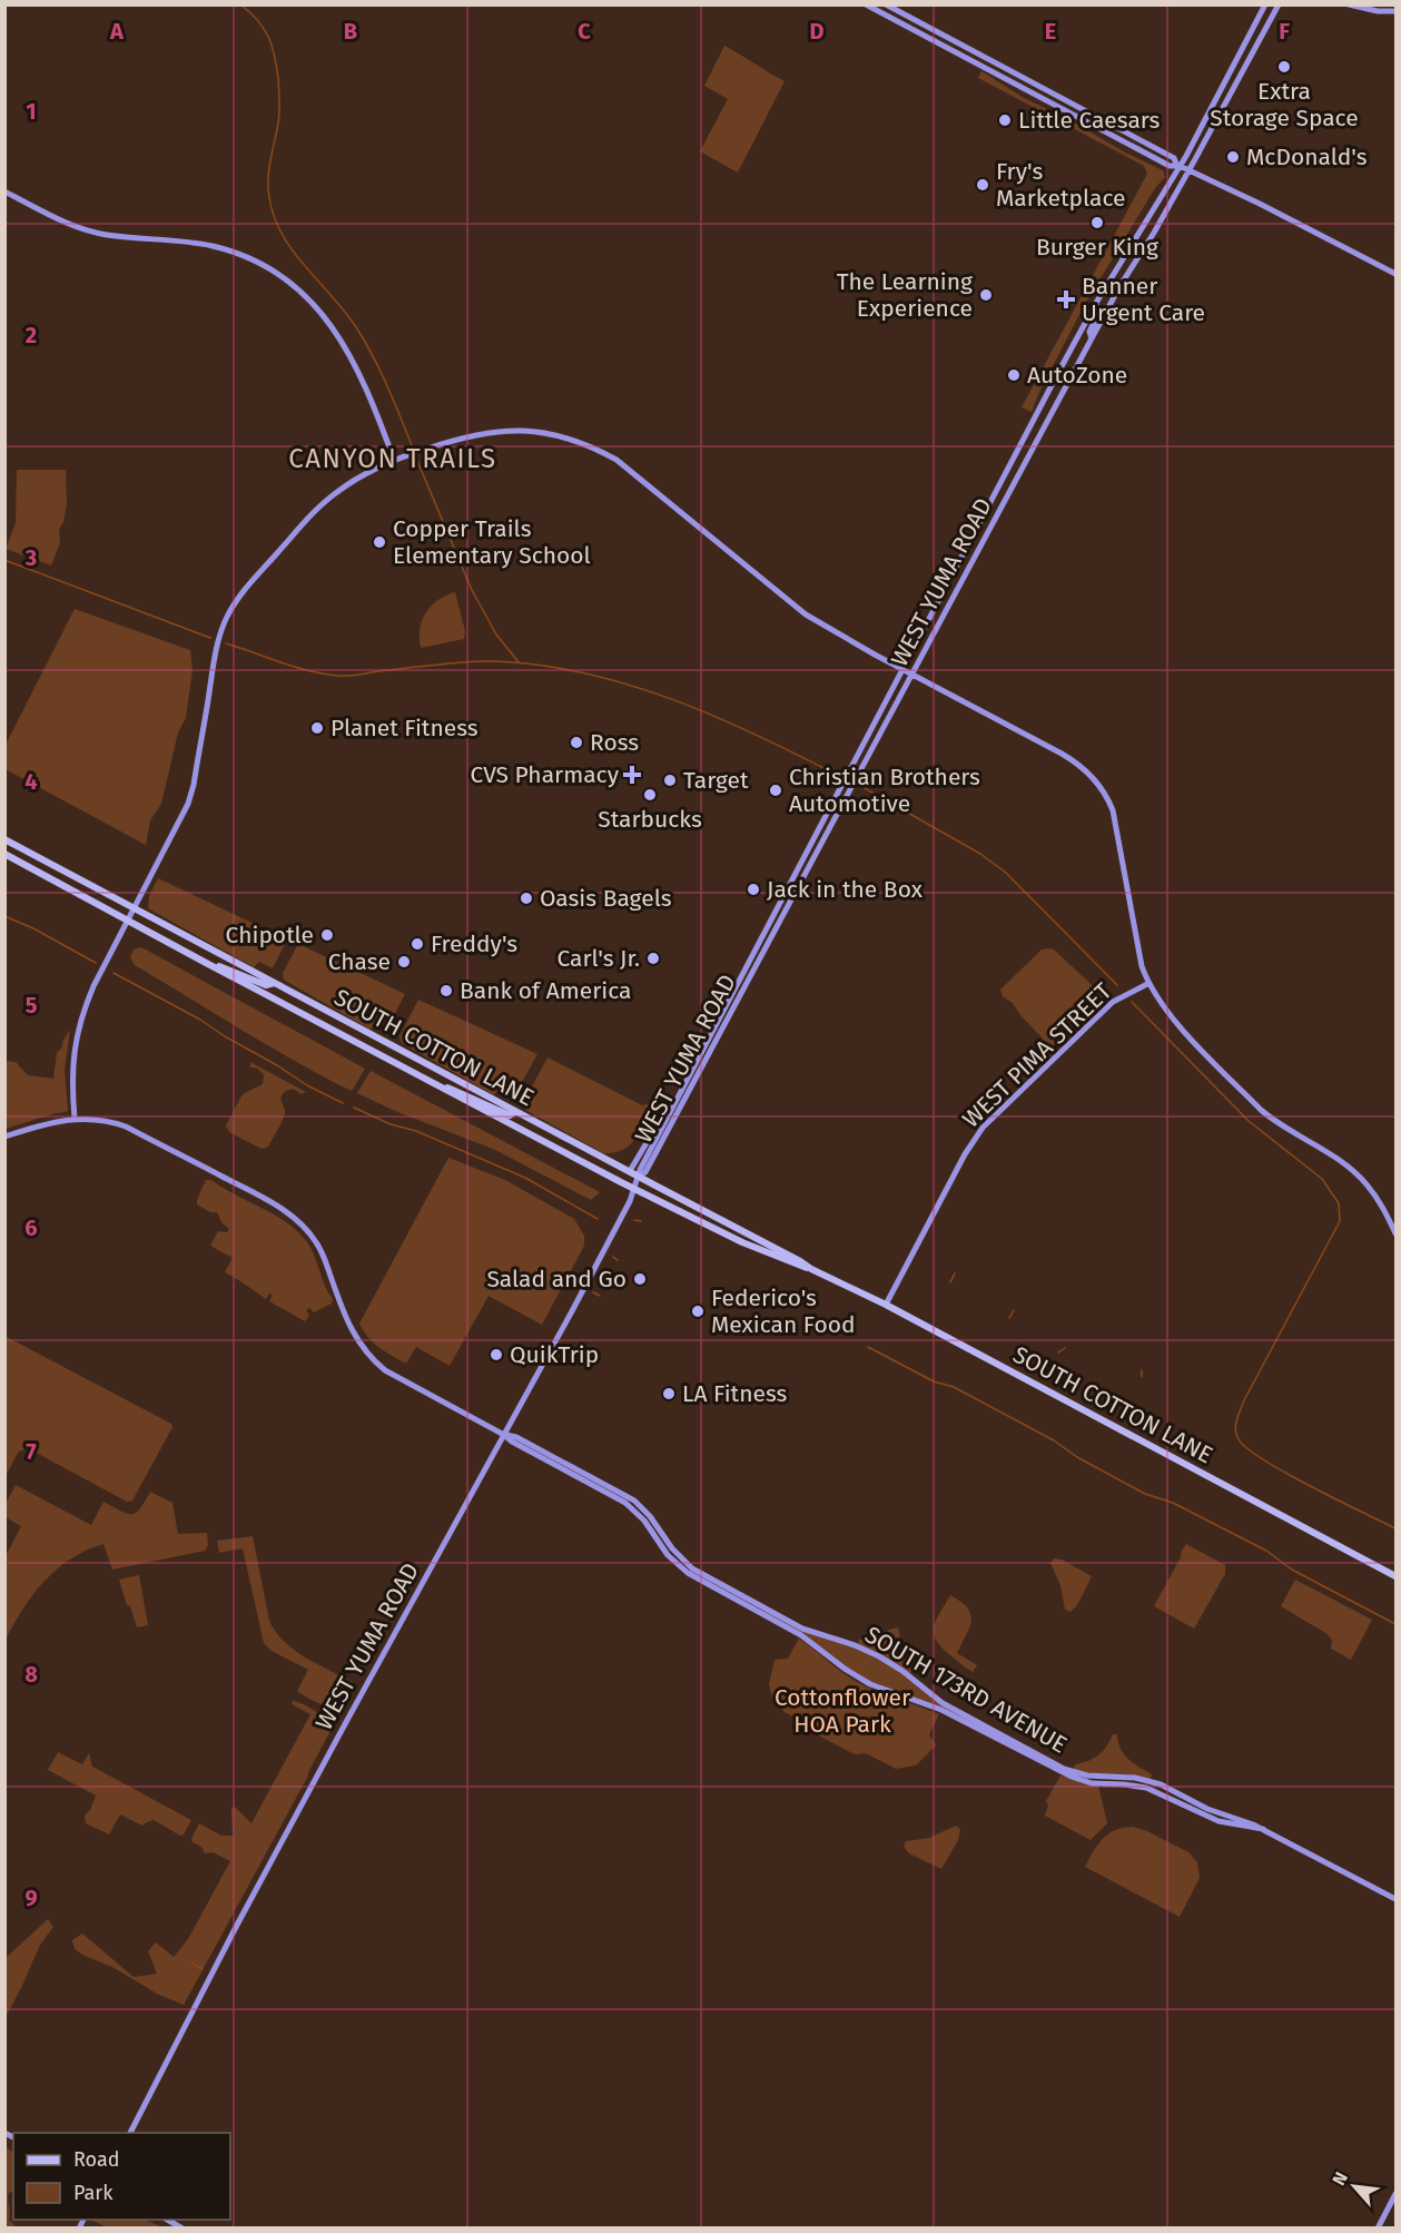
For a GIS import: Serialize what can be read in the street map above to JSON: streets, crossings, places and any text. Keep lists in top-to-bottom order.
{
  "streets": {
    "main road": ["SOUTH COTTON LANE"],
    "street": ["WEST YUMA ROAD", "WEST PIMA STREET", "SOUTH 173RD AVENUE"]
  },
  "crossings": [
    ["WEST YUMA ROAD", "SOUTH COTTON LANE"],
    ["WEST YUMA ROAD", "SOUTH 173RD AVENUE"],
    ["SOUTH COTTON LANE", "WEST PIMA STREET"]
  ],
  "districts": ["CANYON TRAILS"],
  "parks": ["Cottonflower HOA Park"],
  "places": {
    "other": [
      "Extra Storage Space",
      "Little Caesars",
      "McDonald's",
      "Fry's Marketplace",
      "Burger King",
      "The Learning Experience",
      "AutoZone",
      "Copper Trails Elementary School",
      "Planet Fitness",
      "Ross",
      "Target",
      "Christian Brothers Automotive",
      "Starbucks",
      "Jack in the Box",
      "Oasis Bagels",
      "Chipotle",
      "Freddy's",
      "Carl's Jr.",
      "Chase",
      "Bank of America",
      "Salad and Go",
      "Federico's Mexican Food",
      "QuikTrip",
      "LA Fitness"
    ],
    "health": ["Banner Urgent Care", "CVS Pharmacy"]
  },
  "legend": ["Road", "Park"],
  "north": "top left",
  "grid": {
    "columns": [
      "A",
      "B",
      "C",
      "D",
      "E",
      "F"
    ],
    "rows": [
      "1",
      "2",
      "3",
      "4",
      "5",
      "6",
      "7",
      "8",
      "9"
    ]
  }
}
